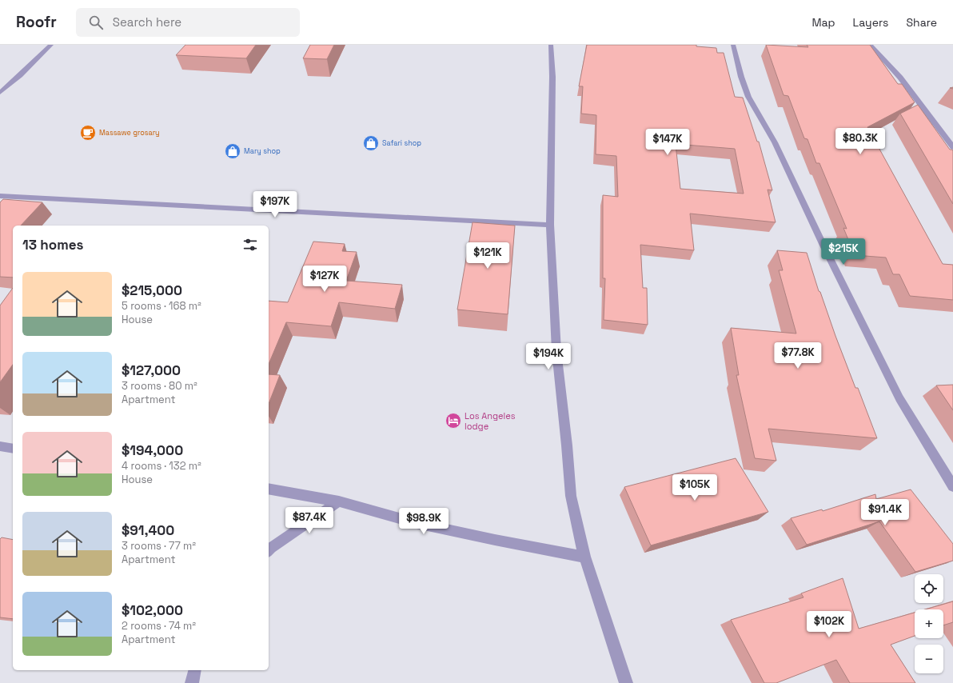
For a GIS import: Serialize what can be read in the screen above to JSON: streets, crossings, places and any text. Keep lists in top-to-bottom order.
{
  "places": {
    "cafe": ["Massawe grosary"],
    "shop": ["Safari shop", "Mary shop"],
    "hotel": ["Los Angeles lodge"]
  },
  "page": {
    "header": "Roofr",
    "search": "Search here",
    "nav": ["Map", "Layers", "Share"],
    "price": [
      "$80.3K",
      "$147K",
      "$197K",
      "$215K",
      "$121K",
      "$127K",
      "$77.8K",
      "$194K",
      "$105K",
      "$91.4K",
      "$87.4K",
      "$98.9K",
      "$102K"
    ],
    "heading": "13 homes",
    "list": [
      {
        "name": "$215,000",
        "note": "5 rooms · 168 m² · House"
      },
      {
        "name": "$127,000",
        "note": "3 rooms · 80 m² · Apartment"
      },
      {
        "name": "$194,000",
        "note": "4 rooms · 132 m² · House"
      },
      {
        "name": "$91,400",
        "note": "3 rooms · 77 m² · Apartment"
      },
      {
        "name": "$102,000",
        "note": "2 rooms · 74 m² · Apartment"
      }
    ],
    "map_buttons": ["+", "−"]
  }
}
